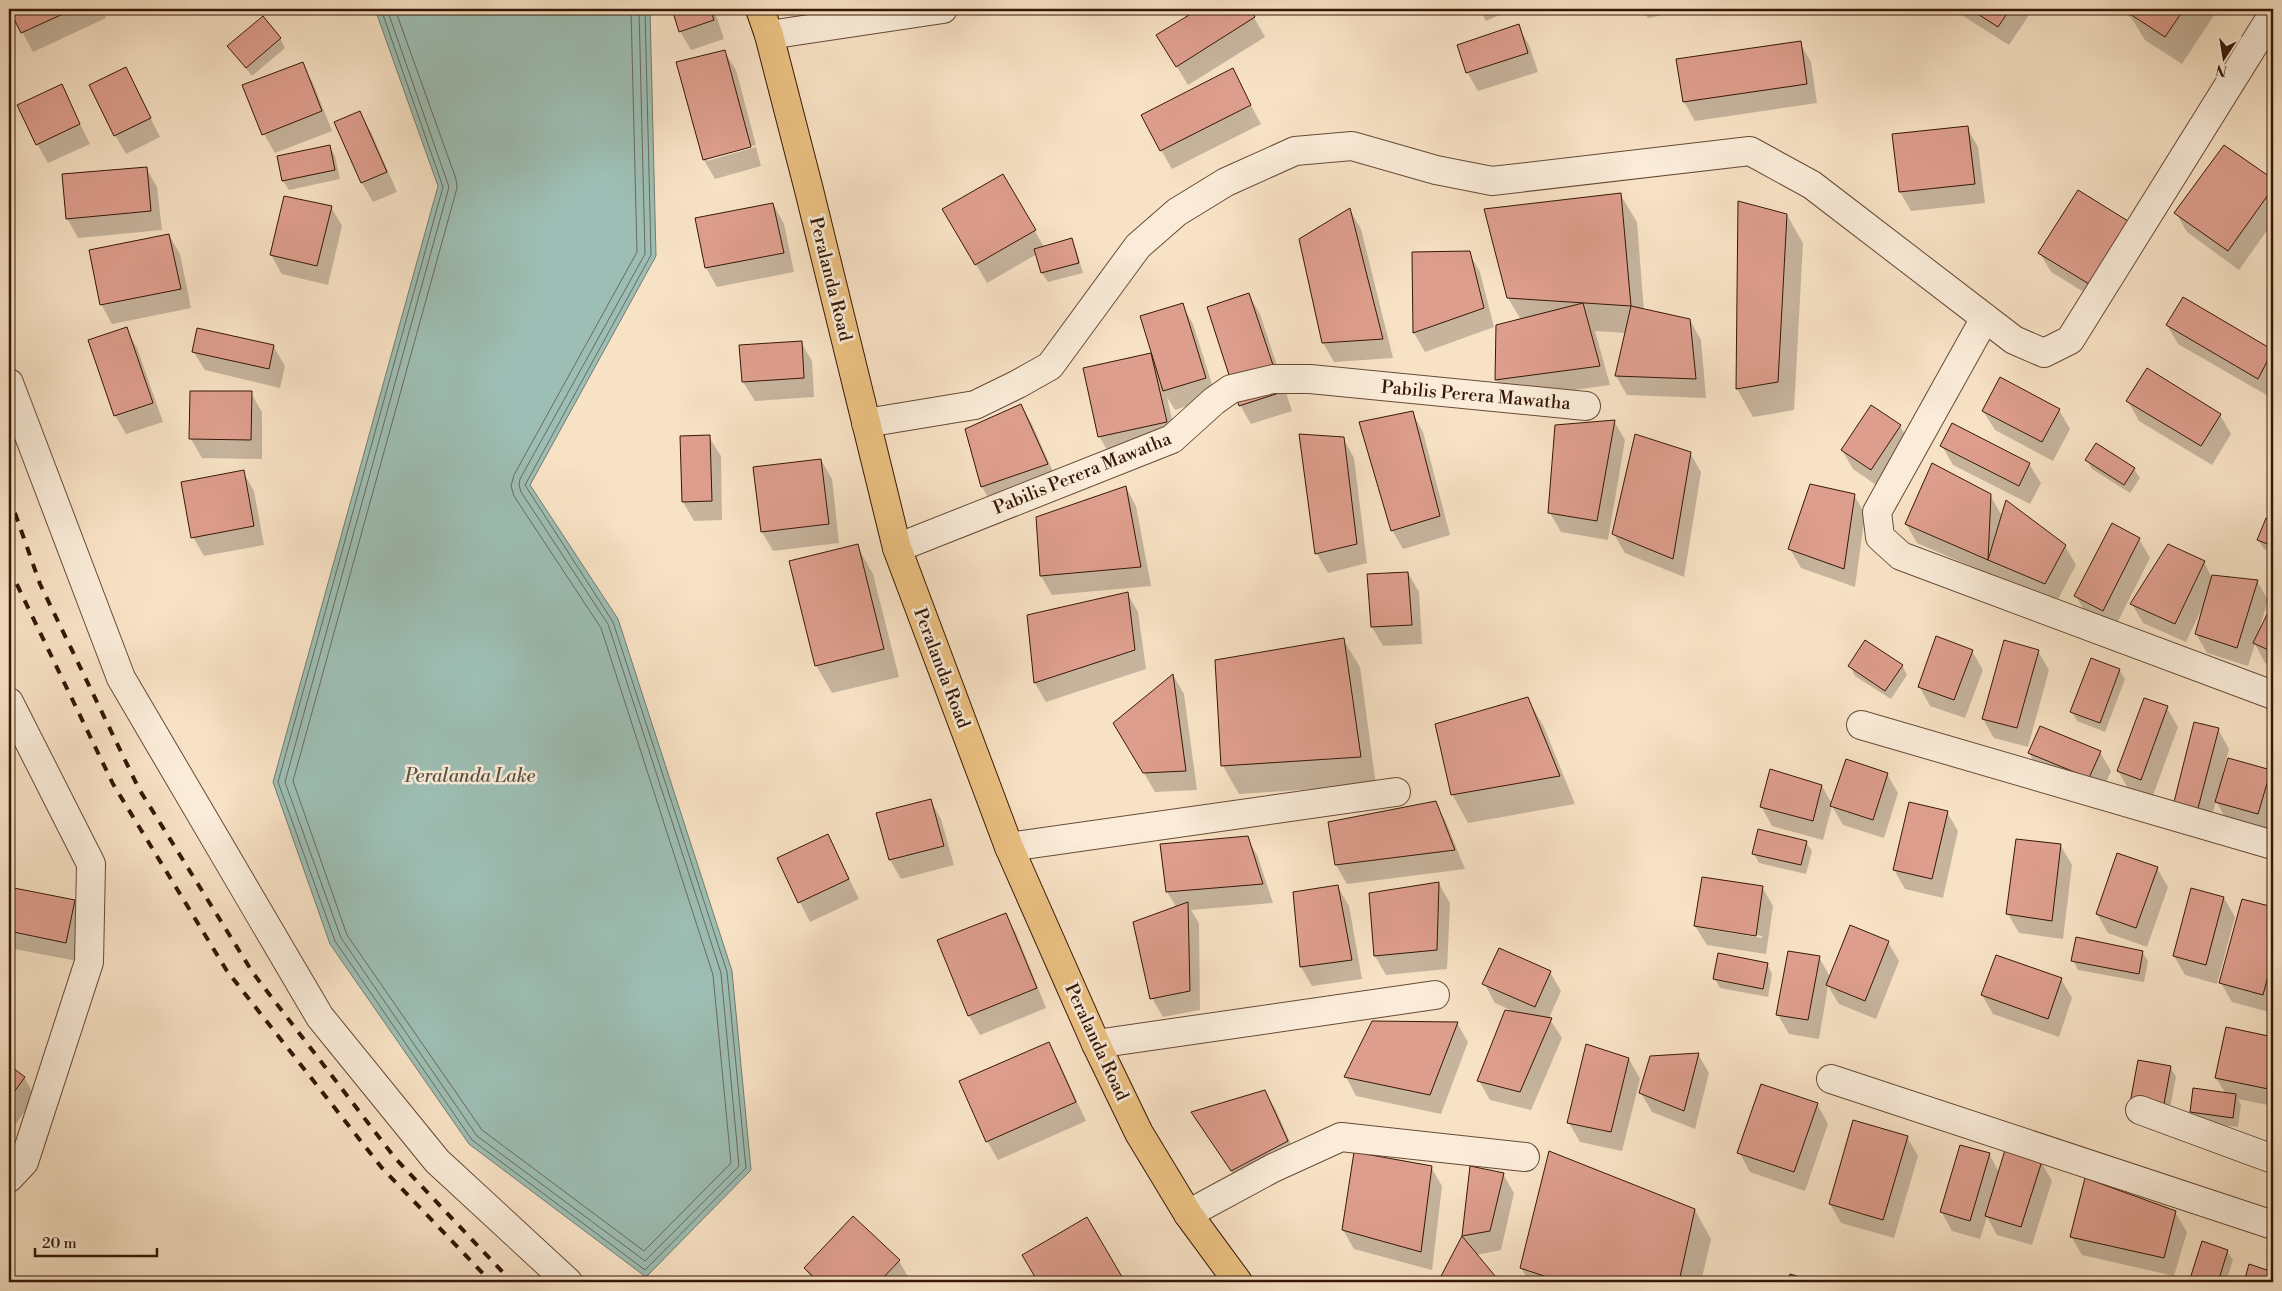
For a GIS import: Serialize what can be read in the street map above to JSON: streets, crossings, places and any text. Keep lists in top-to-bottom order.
{
  "streets": {
    "main road": ["Peralanda Road"],
    "street": ["Pabilis Perera Mawatha"]
  },
  "crossings": [
    ["Peralanda Road", "Pabilis Perera Mawatha"]
  ],
  "water": ["Peralanda Lake"],
  "scale_bar": "20 m",
  "north": "bottom"
}
